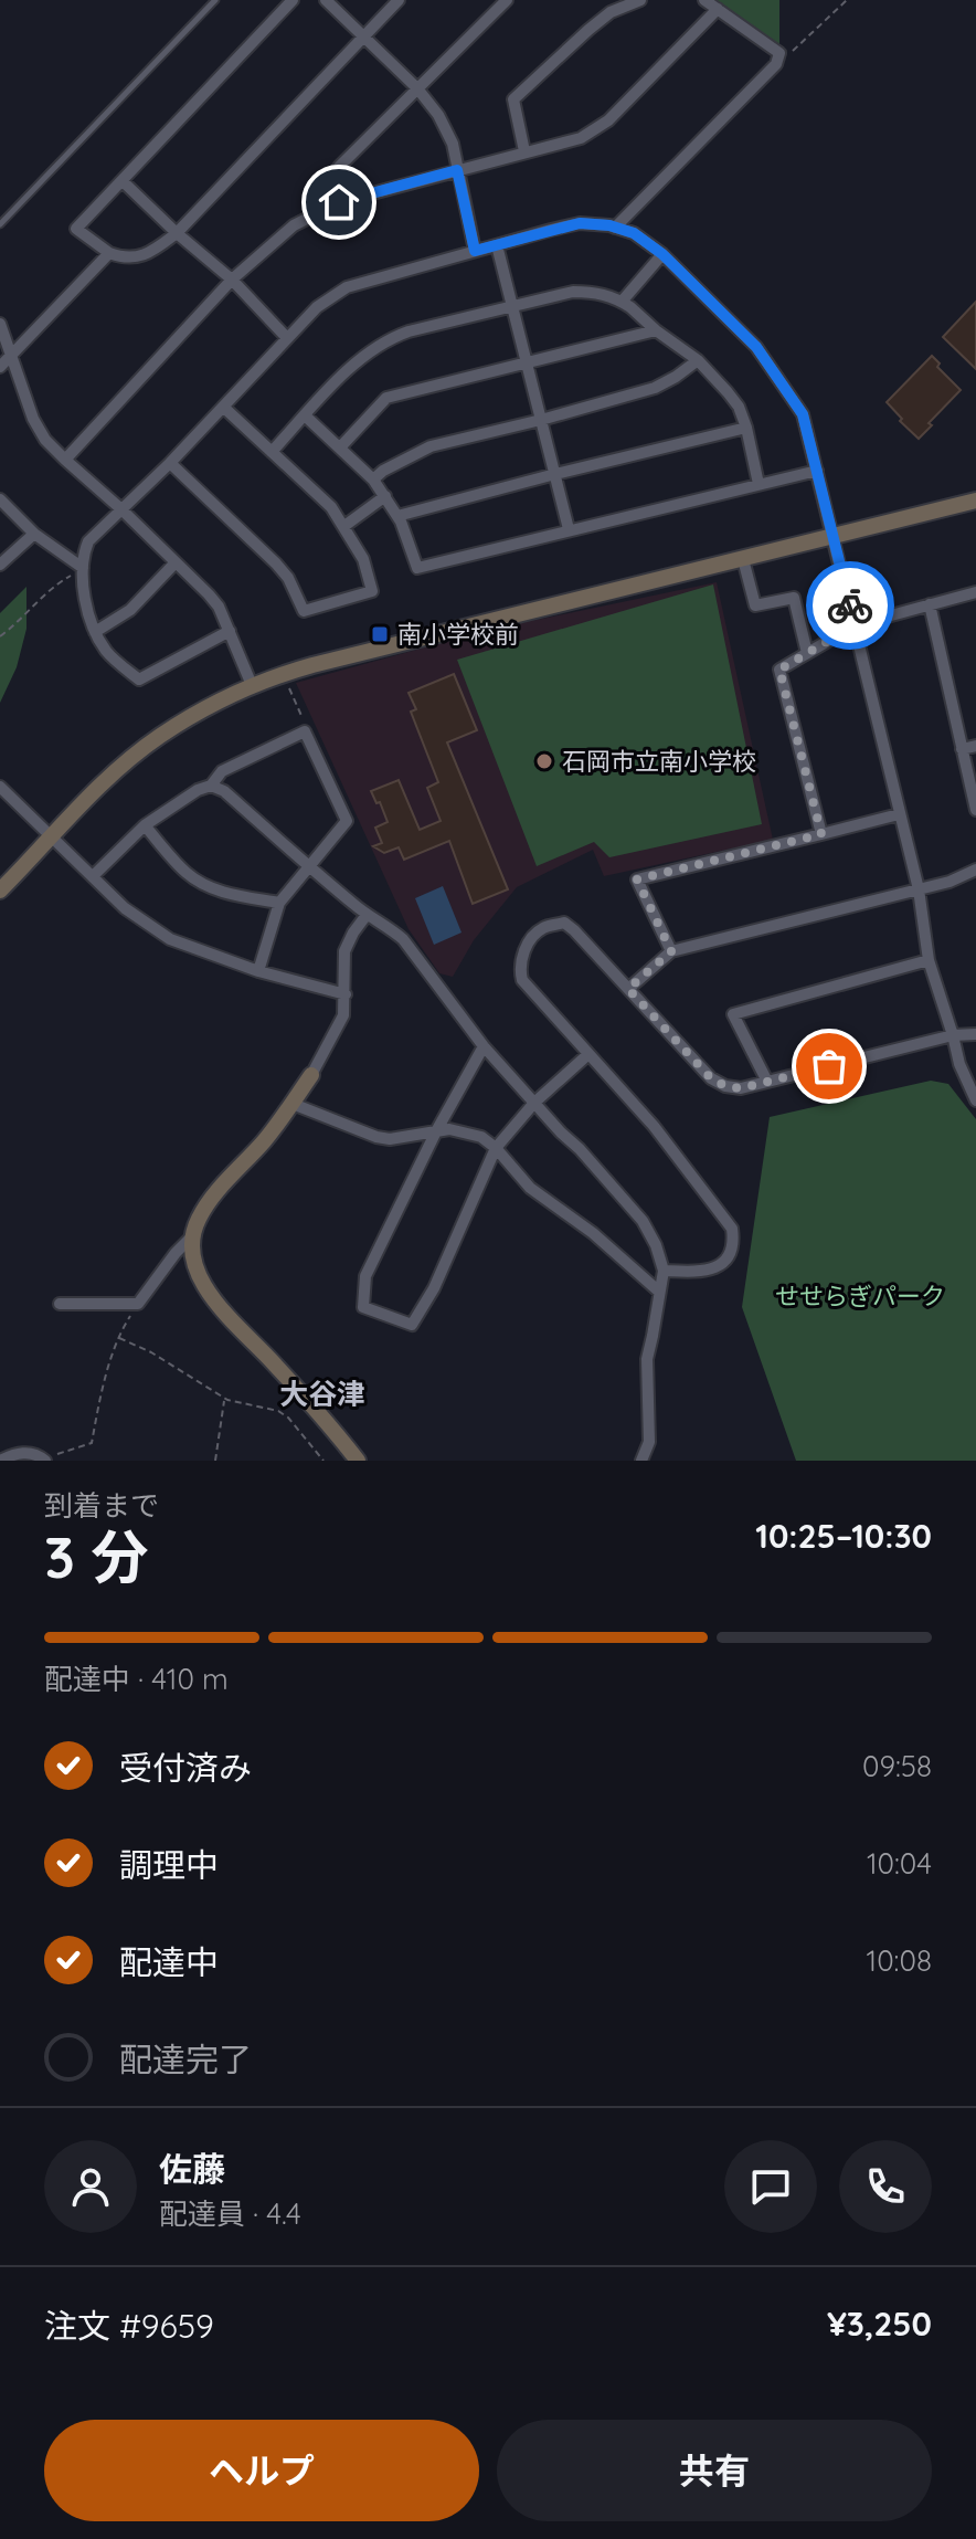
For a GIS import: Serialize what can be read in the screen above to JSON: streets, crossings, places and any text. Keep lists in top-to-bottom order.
{
  "districts": ["大谷津"],
  "parks": ["せせらぎパーク"],
  "places": {
    "transit": ["南小学校前"],
    "other": ["石岡市立南小学校"]
  },
  "page": {
    "heading": ["3 分", "到着まで", "10:25–10:30"],
    "panel": [
      "佐藤",
      "配達員 · 4.4",
      "注文 #9659",
      "¥3,250"
    ],
    "bar": "配達中 · 410 m",
    "list": [
      ["受付済み", "09:58"],
      ["調理中", "10:04"],
      ["配達中", "10:08"],
      "配達完了"
    ],
    "buttons": ["ヘルプ", "共有"]
  }
}
